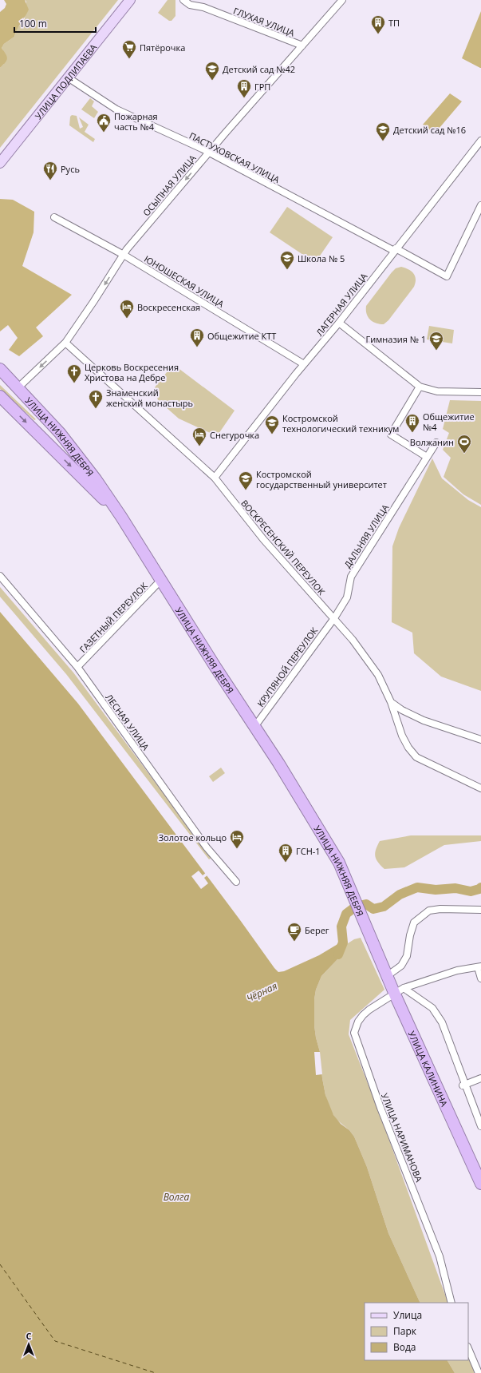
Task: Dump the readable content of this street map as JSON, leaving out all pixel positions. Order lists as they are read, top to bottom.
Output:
{
  "streets": {
    "highway": ["УЛИЦА НИЖНЯЯ ДЕБРЯ", "УЛИЦА КАЛИНИНА"],
    "main road": ["УЛИЦА ПОДЛИПАЕВА"],
    "street": [
      "ГЛУХАЯ УЛИЦА",
      "ПАСТУХОВСКАЯ УЛИЦА",
      "ОСЫПНАЯ УЛИЦА",
      "ЮНОШЕСКАЯ УЛИЦА",
      "ЛАГЕРНАЯ УЛИЦА",
      "ДАЛЬНЯЯ УЛИЦА",
      "ВОСКРЕСЕНСКИЙ ПЕРЕУЛОК",
      "ГАЗЕТНЫЙ ПЕРЕУЛОК",
      "КРУПЯНОЙ ПЕРЕУЛОК",
      "ЛЕСНАЯ УЛИЦА",
      "УЛИЦА НАРИМАНОВА"
    ]
  },
  "crossings": [
    ["ГЛУХАЯ УЛИЦА", "ОСЫПНАЯ УЛИЦА"],
    ["УЛИЦА ПОДЛИПАЕВА", "ПАСТУХОВСКАЯ УЛИЦА"],
    ["ПАСТУХОВСКАЯ УЛИЦА", "ОСЫПНАЯ УЛИЦА"],
    ["ПАСТУХОВСКАЯ УЛИЦА", "ЛАГЕРНАЯ УЛИЦА"],
    ["ОСЫПНАЯ УЛИЦА", "ЮНОШЕСКАЯ УЛИЦА"],
    ["ОСЫПНАЯ УЛИЦА", "УЛИЦА НИЖНЯЯ ДЕБРЯ"],
    ["ОСЫПНАЯ УЛИЦА", "ВОСКРЕСЕНСКИЙ ПЕРЕУЛОК"],
    ["ЮНОШЕСКАЯ УЛИЦА", "ЛАГЕРНАЯ УЛИЦА"],
    ["ЛАГЕРНАЯ УЛИЦА", "ВОСКРЕСЕНСКИЙ ПЕРЕУЛОК"],
    ["УЛИЦА НИЖНЯЯ ДЕБРЯ", "ГАЗЕТНЫЙ ПЕРЕУЛОК"],
    ["УЛИЦА НИЖНЯЯ ДЕБРЯ", "КРУПЯНОЙ ПЕРЕУЛОК"],
    ["УЛИЦА НИЖНЯЯ ДЕБРЯ", "УЛИЦА КАЛИНИНА"],
    ["ДАЛЬНЯЯ УЛИЦА", "ВОСКРЕСЕНСКИЙ ПЕРЕУЛОК"],
    ["ДАЛЬНЯЯ УЛИЦА", "КРУПЯНОЙ ПЕРЕУЛОК"],
    ["ВОСКРЕСЕНСКИЙ ПЕРЕУЛОК", "КРУПЯНОЙ ПЕРЕУЛОК"],
    ["ГАЗЕТНЫЙ ПЕРЕУЛОК", "ЛЕСНАЯ УЛИЦА"],
    ["УЛИЦА КАЛИНИНА", "УЛИЦА НАРИМАНОВА"]
  ],
  "one_way": ["ОСЫПНАЯ УЛИЦА"],
  "water": ["Чёрная", "Волга"],
  "places": {
    "building": [
      "ТП",
      "ГРП",
      "Общежитие КТТ",
      "Общежитие №4",
      "ГСН-1"
    ],
    "supermarket": ["Пятёрочка"],
    "school or university": [
      "Детский сад №42",
      "Детский сад №16",
      "Школа № 5",
      "Гимназия № 1",
      "Костромской технологический техникум",
      "Костромской государственный университет"
    ],
    "public building": ["Пожарная часть №4"],
    "restaurant": ["Русь"],
    "hotel": ["Воскресенская", "Снегурочка", "Золотое кольцо"],
    "church": ["Церковь Воскресения Христова на Дебре", "Знаменский женский монастырь"],
    "sports": ["Волжанин"],
    "cafe": ["Берег"]
  },
  "legend": ["Улица", "Парк", "Вода"],
  "scale_bar": "100 m",
  "north": "top"
}
